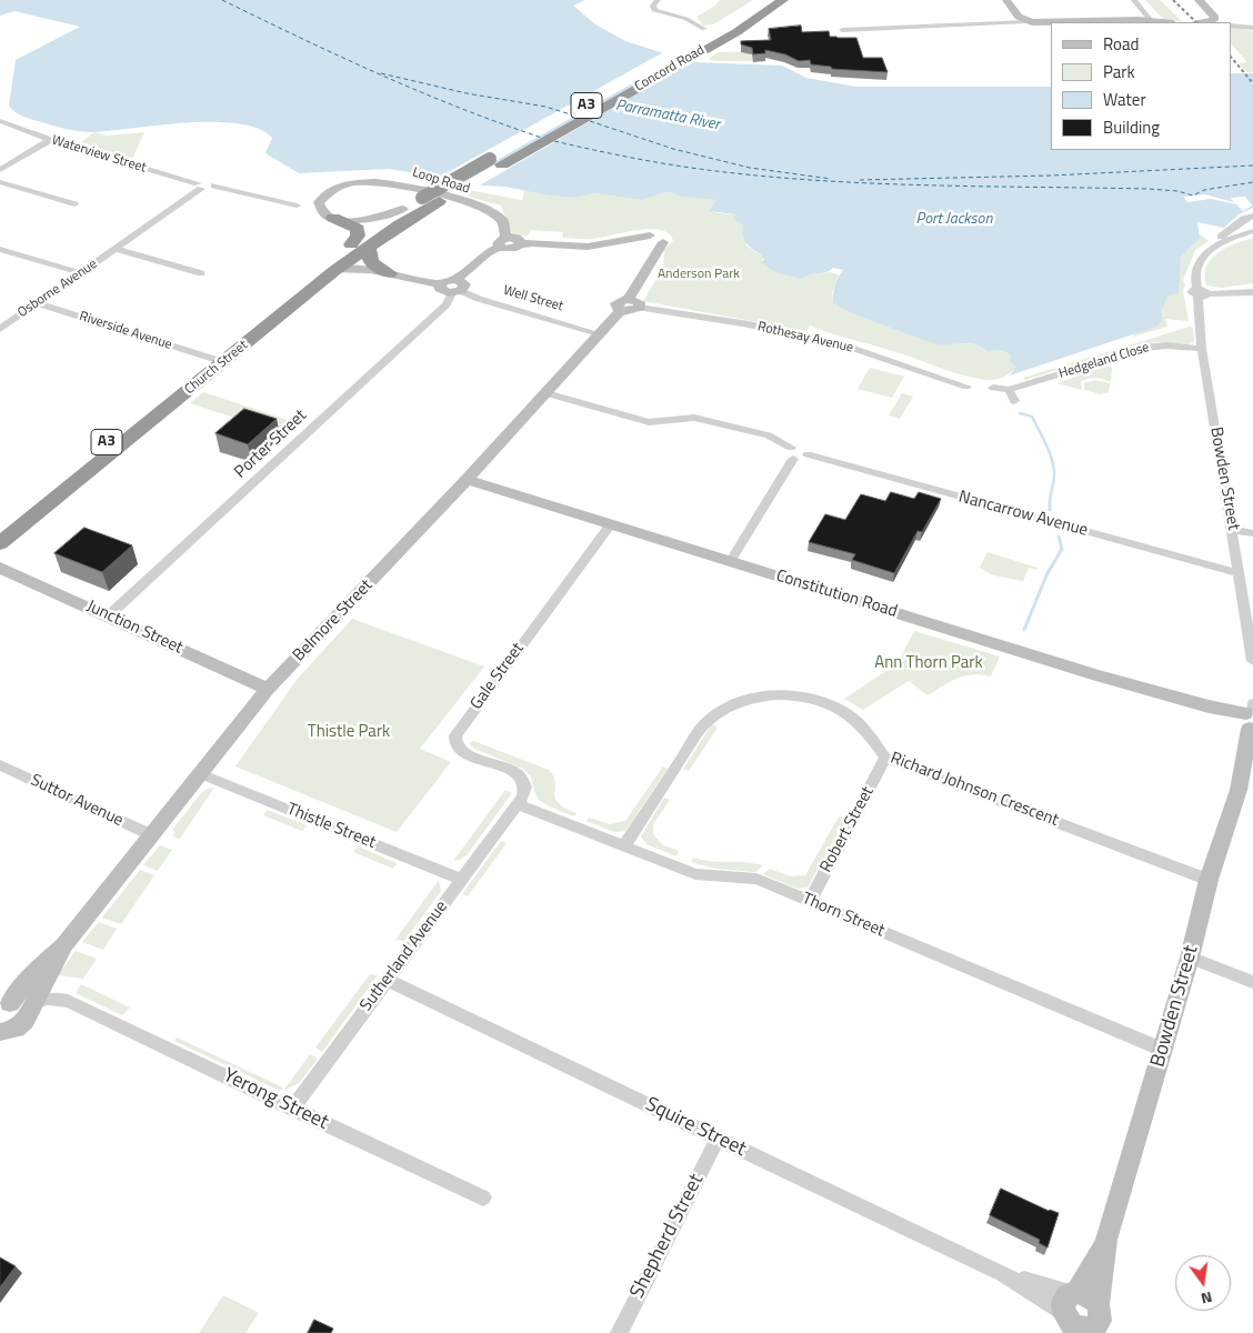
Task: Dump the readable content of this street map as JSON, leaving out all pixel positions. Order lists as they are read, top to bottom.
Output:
{
  "streets": {
    "highway": ["Concord Road", "A3", "Church Street"],
    "main road": [
      "Loop Road",
      "Porter Street",
      "Bowden Street",
      "Constitution Road",
      "Belmore Street",
      "Junction Street"
    ],
    "street": [
      "Waterview Street",
      "Osborne Avenue",
      "Well Street",
      "Riverside Avenue",
      "Rothesay Avenue",
      "Hedgeland Close",
      "Nancarrow Avenue",
      "Gale Street",
      "Richard Johnson Crescent",
      "Suttor Avenue",
      "Thistle Street",
      "Robert Street",
      "Thorn Street",
      "Sutherland Avenue",
      "Yerong Street",
      "Squire Street",
      "Shepherd Street"
    ]
  },
  "crossings": [
    ["Concord Road", "Church Street"],
    ["Waterview Street", "Osborne Avenue"],
    ["Loop Road", "Porter Street"],
    ["Osborne Avenue", "Riverside Avenue"],
    ["Well Street", "Porter Street"],
    ["Well Street", "Belmore Street"],
    ["Riverside Avenue", "Church Street"],
    ["Hedgeland Close", "Bowden Street"],
    ["Porter Street", "Junction Street"],
    ["Bowden Street", "Nancarrow Avenue"],
    ["Bowden Street", "Constitution Road"],
    ["Bowden Street", "Richard Johnson Crescent"],
    ["Bowden Street", "Thorn Street"],
    ["Bowden Street", "Squire Street"],
    ["Constitution Road", "Belmore Street"],
    ["Constitution Road", "Gale Street"],
    ["Belmore Street", "Junction Street"],
    ["Belmore Street", "Suttor Avenue"],
    ["Belmore Street", "Thistle Street"],
    ["Belmore Street", "Yerong Street"],
    ["Gale Street", "Thorn Street"],
    ["Gale Street", "Sutherland Avenue"],
    ["Richard Johnson Crescent", "Robert Street"],
    ["Richard Johnson Crescent", "Thorn Street"],
    ["Thistle Street", "Sutherland Avenue"],
    ["Robert Street", "Thorn Street"],
    ["Thorn Street", "Sutherland Avenue"],
    ["Sutherland Avenue", "Yerong Street"],
    ["Sutherland Avenue", "Squire Street"],
    ["Squire Street", "Shepherd Street"]
  ],
  "water": ["Parramatta River", "Port Jackson"],
  "parks": ["Anderson Park", "Ann Thorn Park", "Thistle Park"],
  "legend": [
    "Road",
    "Park",
    "Water",
    "Building"
  ],
  "north": "bottom"
}
